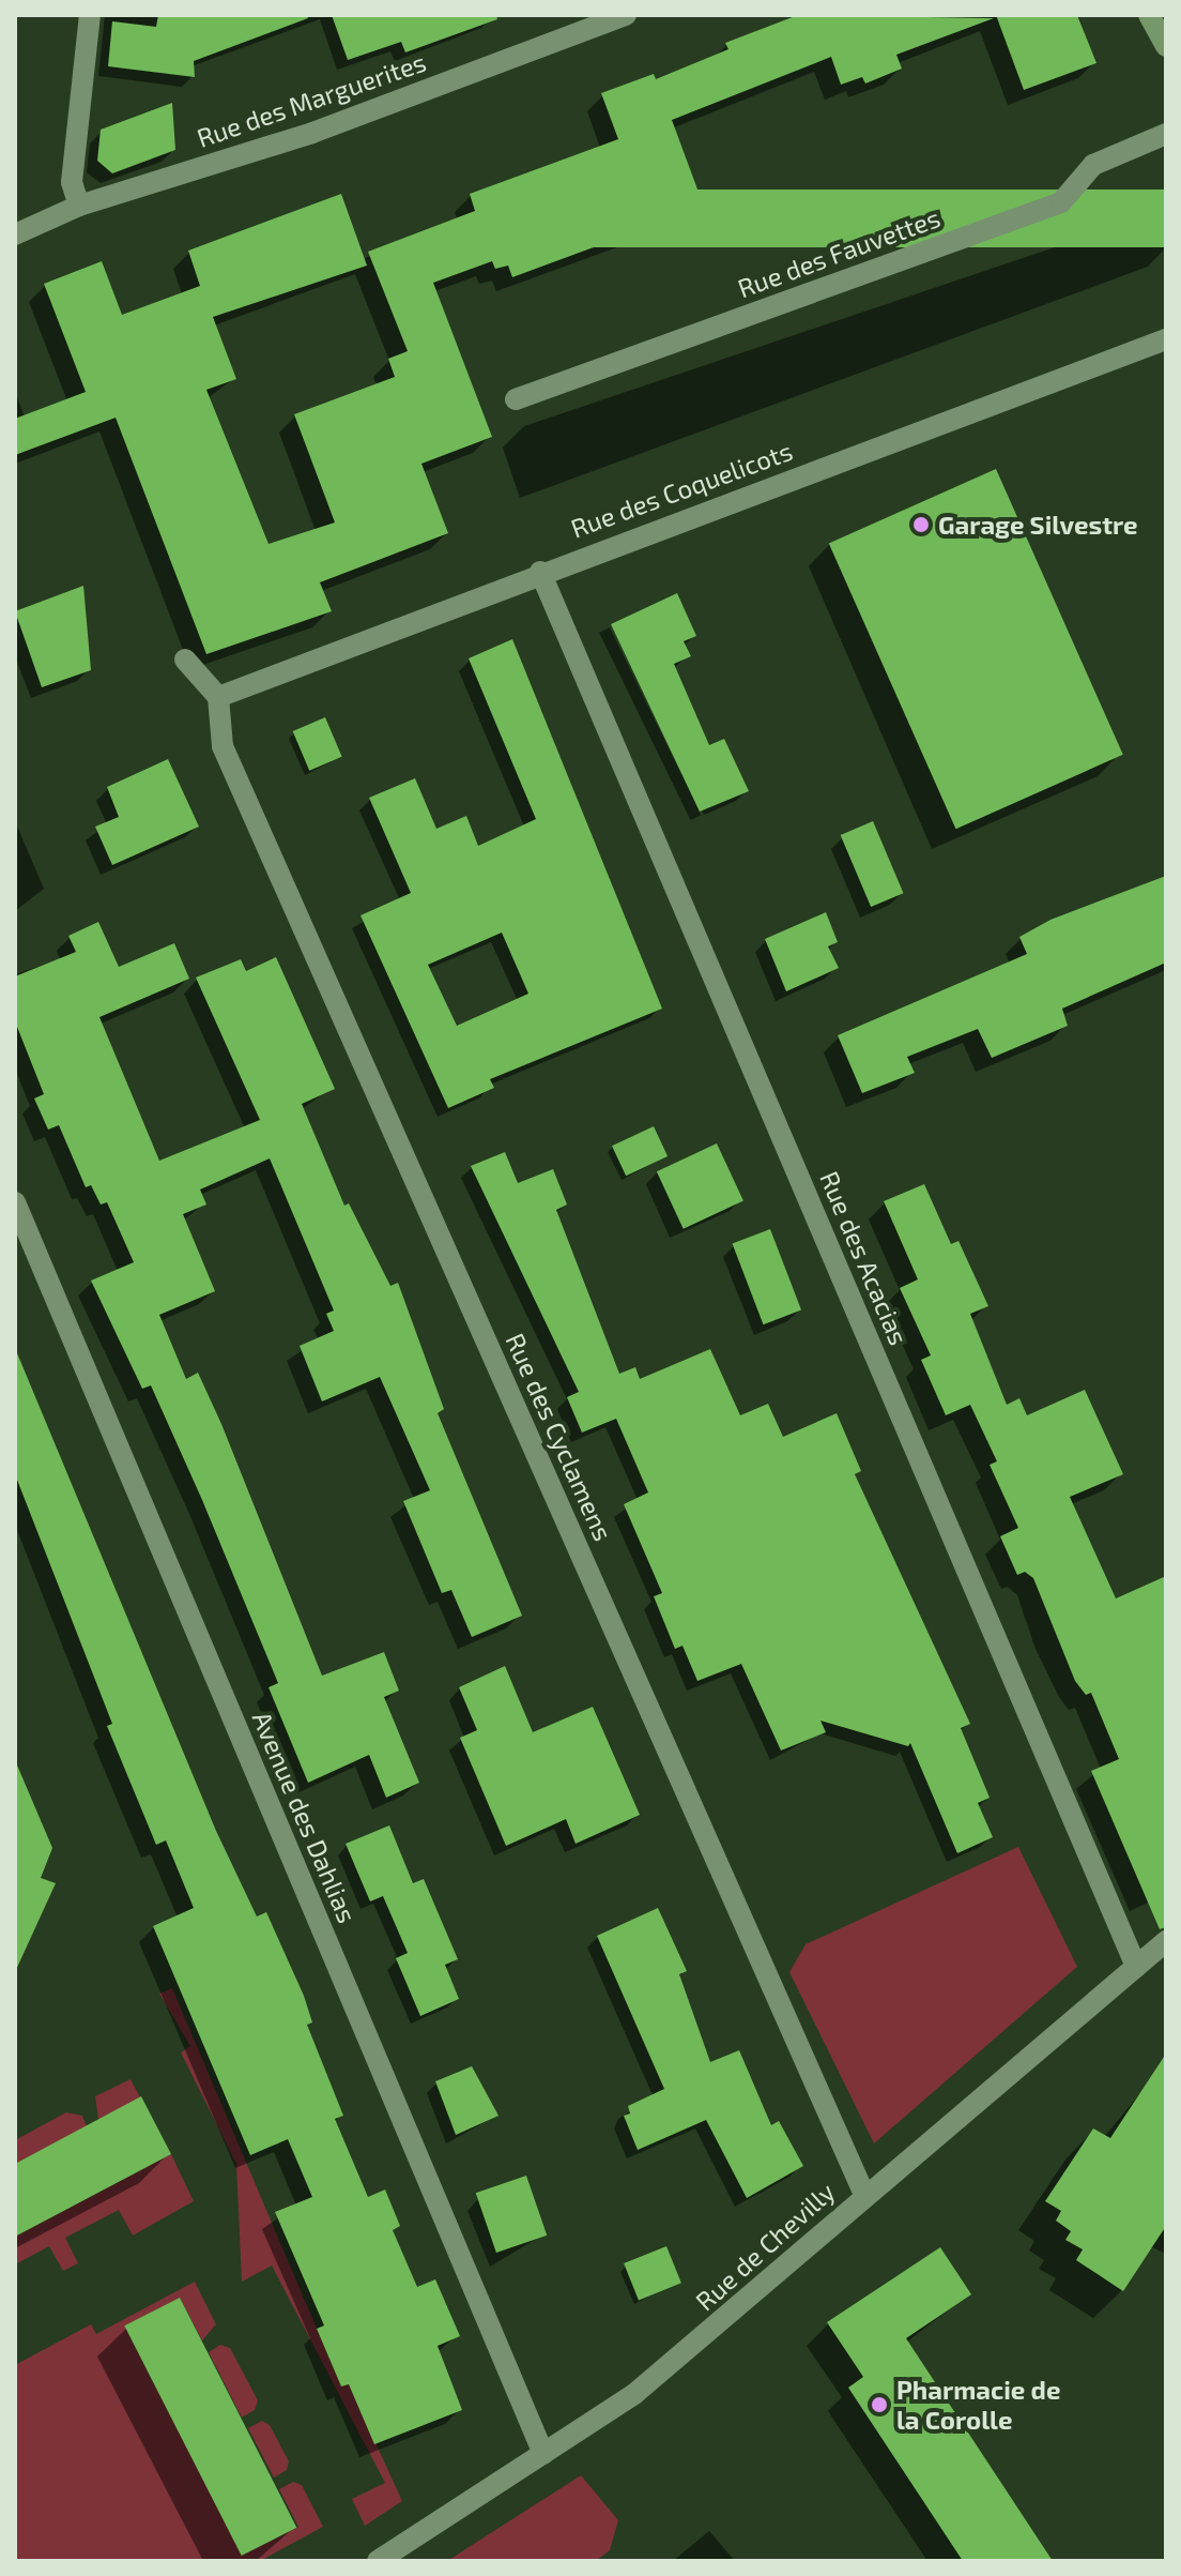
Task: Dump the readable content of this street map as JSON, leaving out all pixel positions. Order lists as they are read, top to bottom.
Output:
{
  "streets": {
    "street": [
      "Rue des Marguerites",
      "Rue des Fauvettes",
      "Rue des Coquelicots",
      "Rue des Acacias",
      "Rue des Cyclamens",
      "Avenue des Dahlias",
      "Rue de Chevilly"
    ]
  },
  "crossings": [
    ["Rue des Coquelicots", "Rue des Acacias"],
    ["Rue des Coquelicots", "Rue des Cyclamens"],
    ["Rue des Acacias", "Rue de Chevilly"],
    ["Rue des Cyclamens", "Rue de Chevilly"],
    ["Avenue des Dahlias", "Rue de Chevilly"]
  ],
  "places": ["Garage Silvestre", "Pharmacie de la Corolle"]
}
